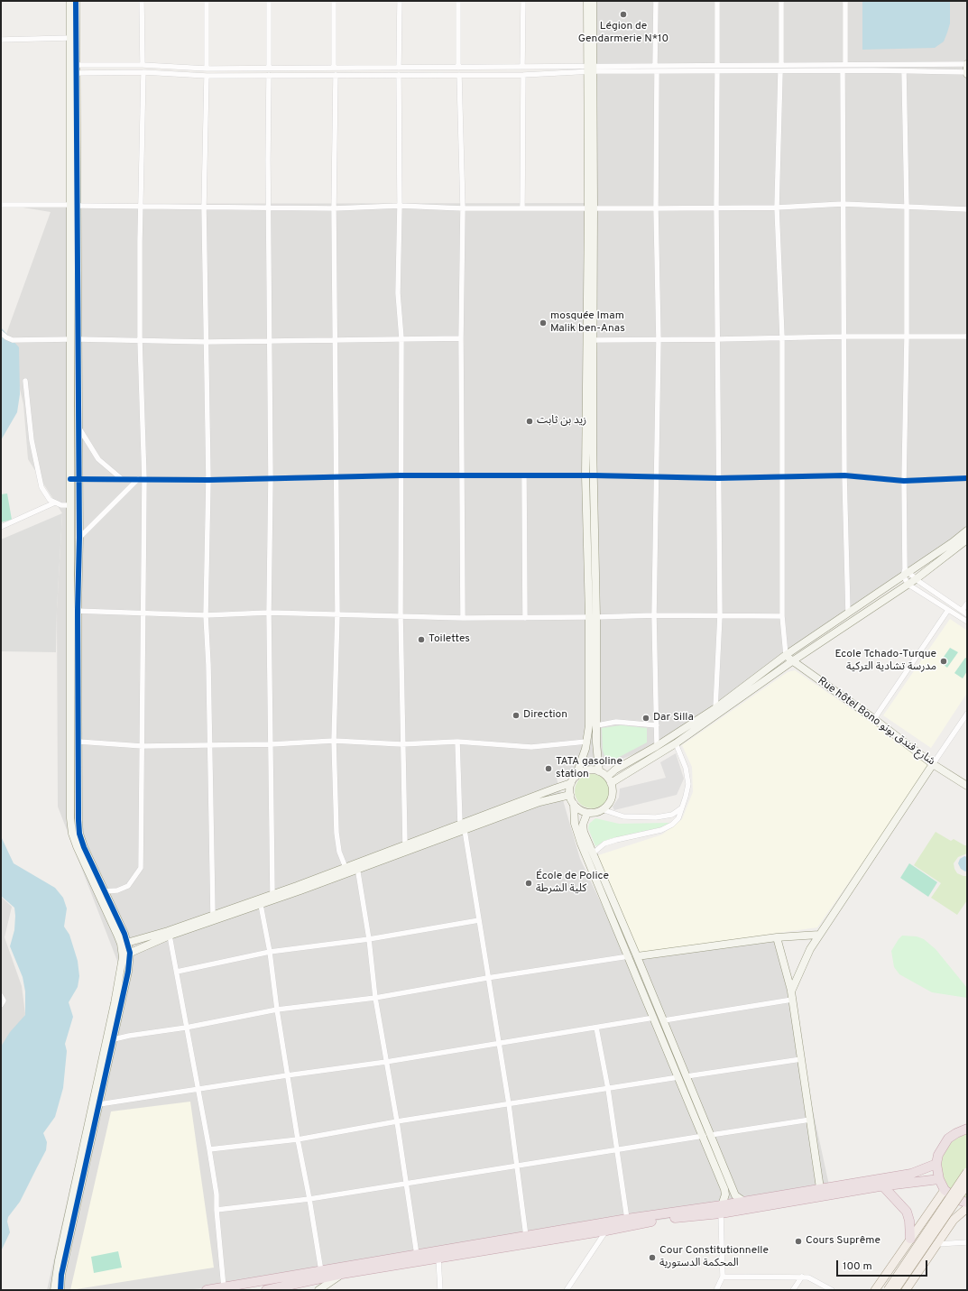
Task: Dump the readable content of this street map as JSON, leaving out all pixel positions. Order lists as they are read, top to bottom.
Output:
{
  "streets": {
    "street": ["Rue hôtel Bono شارع فندق بونو"]
  },
  "places": [
    "Légion de Gendarmerie N*10",
    "mosquée Imam Malik ben-Anas",
    "زيد بن ثابت",
    "Toilettes",
    "Ecole Tchado-Turque مدرسة تشادية التركية",
    "Direction",
    "Dar Silla",
    "TATA gasoline station",
    "École de Police كلية الشرطة",
    "Cours Suprême",
    "Cour Constitutionnelle المحكمة الدستورية"
  ],
  "scale_bar": "100 m"
}
